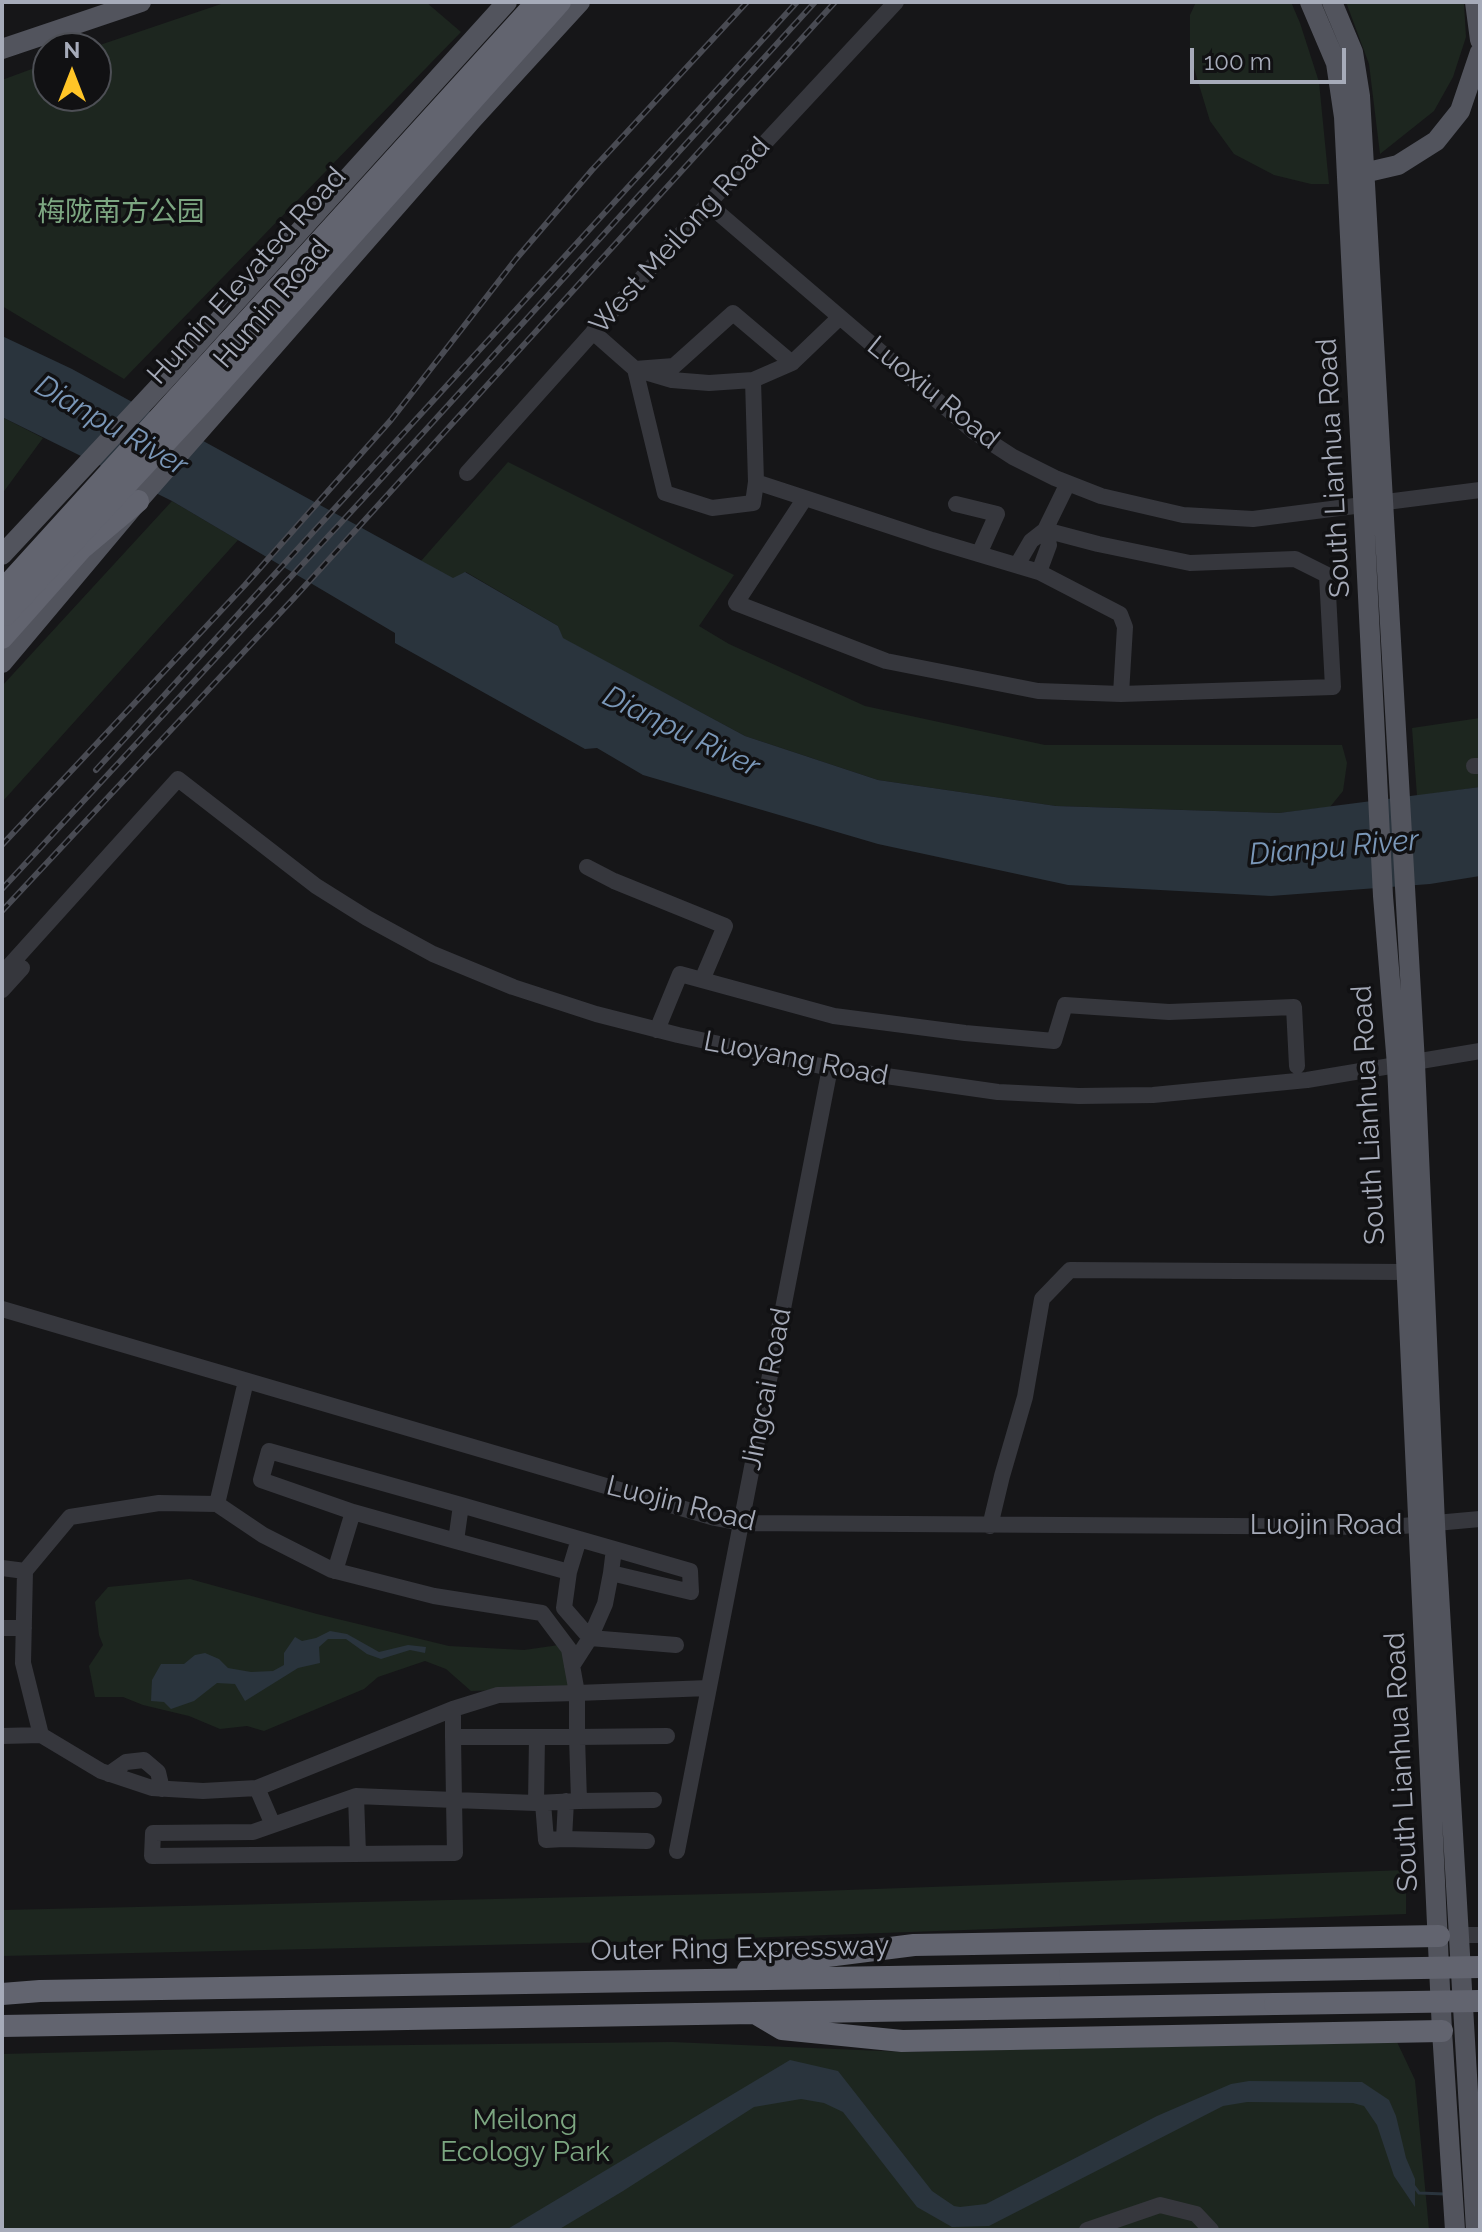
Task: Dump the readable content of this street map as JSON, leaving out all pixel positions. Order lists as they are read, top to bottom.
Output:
{
  "streets": {
    "highway": ["Humin Elevated Road", "Humin Road", "Outer Ring Expressway"],
    "main road": ["South Lianhua Road"],
    "street": [
      "West Meilong Road",
      "Luoxiu Road",
      "Luoyang Road",
      "Jingcai Road",
      "Luojin Road"
    ]
  },
  "crossings": [
    ["West Meilong Road", "Luoxiu Road"],
    ["Luoxiu Road", "South Lianhua Road"],
    ["South Lianhua Road", "Luoyang Road"],
    ["South Lianhua Road", "Luojin Road"],
    ["Luoyang Road", "Jingcai Road"],
    ["Jingcai Road", "Luojin Road"]
  ],
  "water": ["Dianpu River"],
  "parks": ["梅陇南方公园", "Meilong Ecology Park"],
  "scale_bar": "100 m",
  "north": "top"
}
